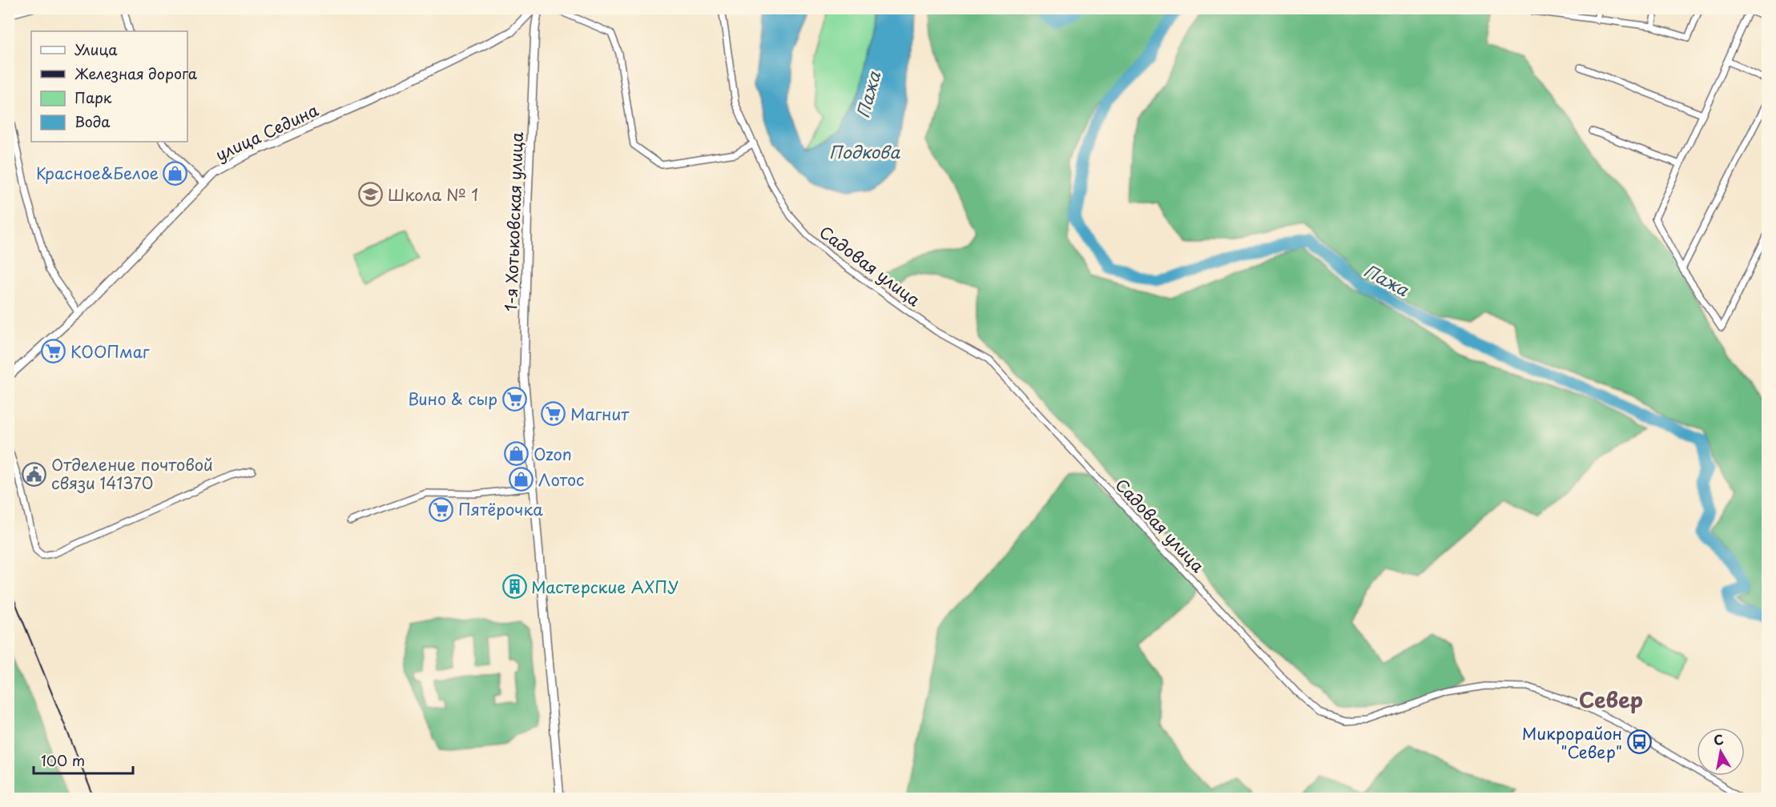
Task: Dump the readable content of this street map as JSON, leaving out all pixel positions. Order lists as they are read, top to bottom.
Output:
{
  "streets": {
    "main road": ["улица Седина", "1-я Хотьковская улица"],
    "street": ["Садовая улица"]
  },
  "districts": ["Север"],
  "water": ["Пажа", "Подкова"],
  "places": {
    "shop": ["Красное&Белое", "Ozon", "Лотос"],
    "school or university": ["Школа № 1"],
    "supermarket": [
      "КООПмаг",
      "Вино & сыр",
      "Магнит",
      "Пятёрочка"
    ],
    "public building": ["Отделение почтовой связи 141370"],
    "building": ["Мастерские АХПУ"],
    "bus stop": ["Микрорайон \"Север\""]
  },
  "legend": [
    "Улица",
    "Железная дорога",
    "Парк",
    "Вода"
  ],
  "scale_bar": "100 m",
  "north": "top"
}
